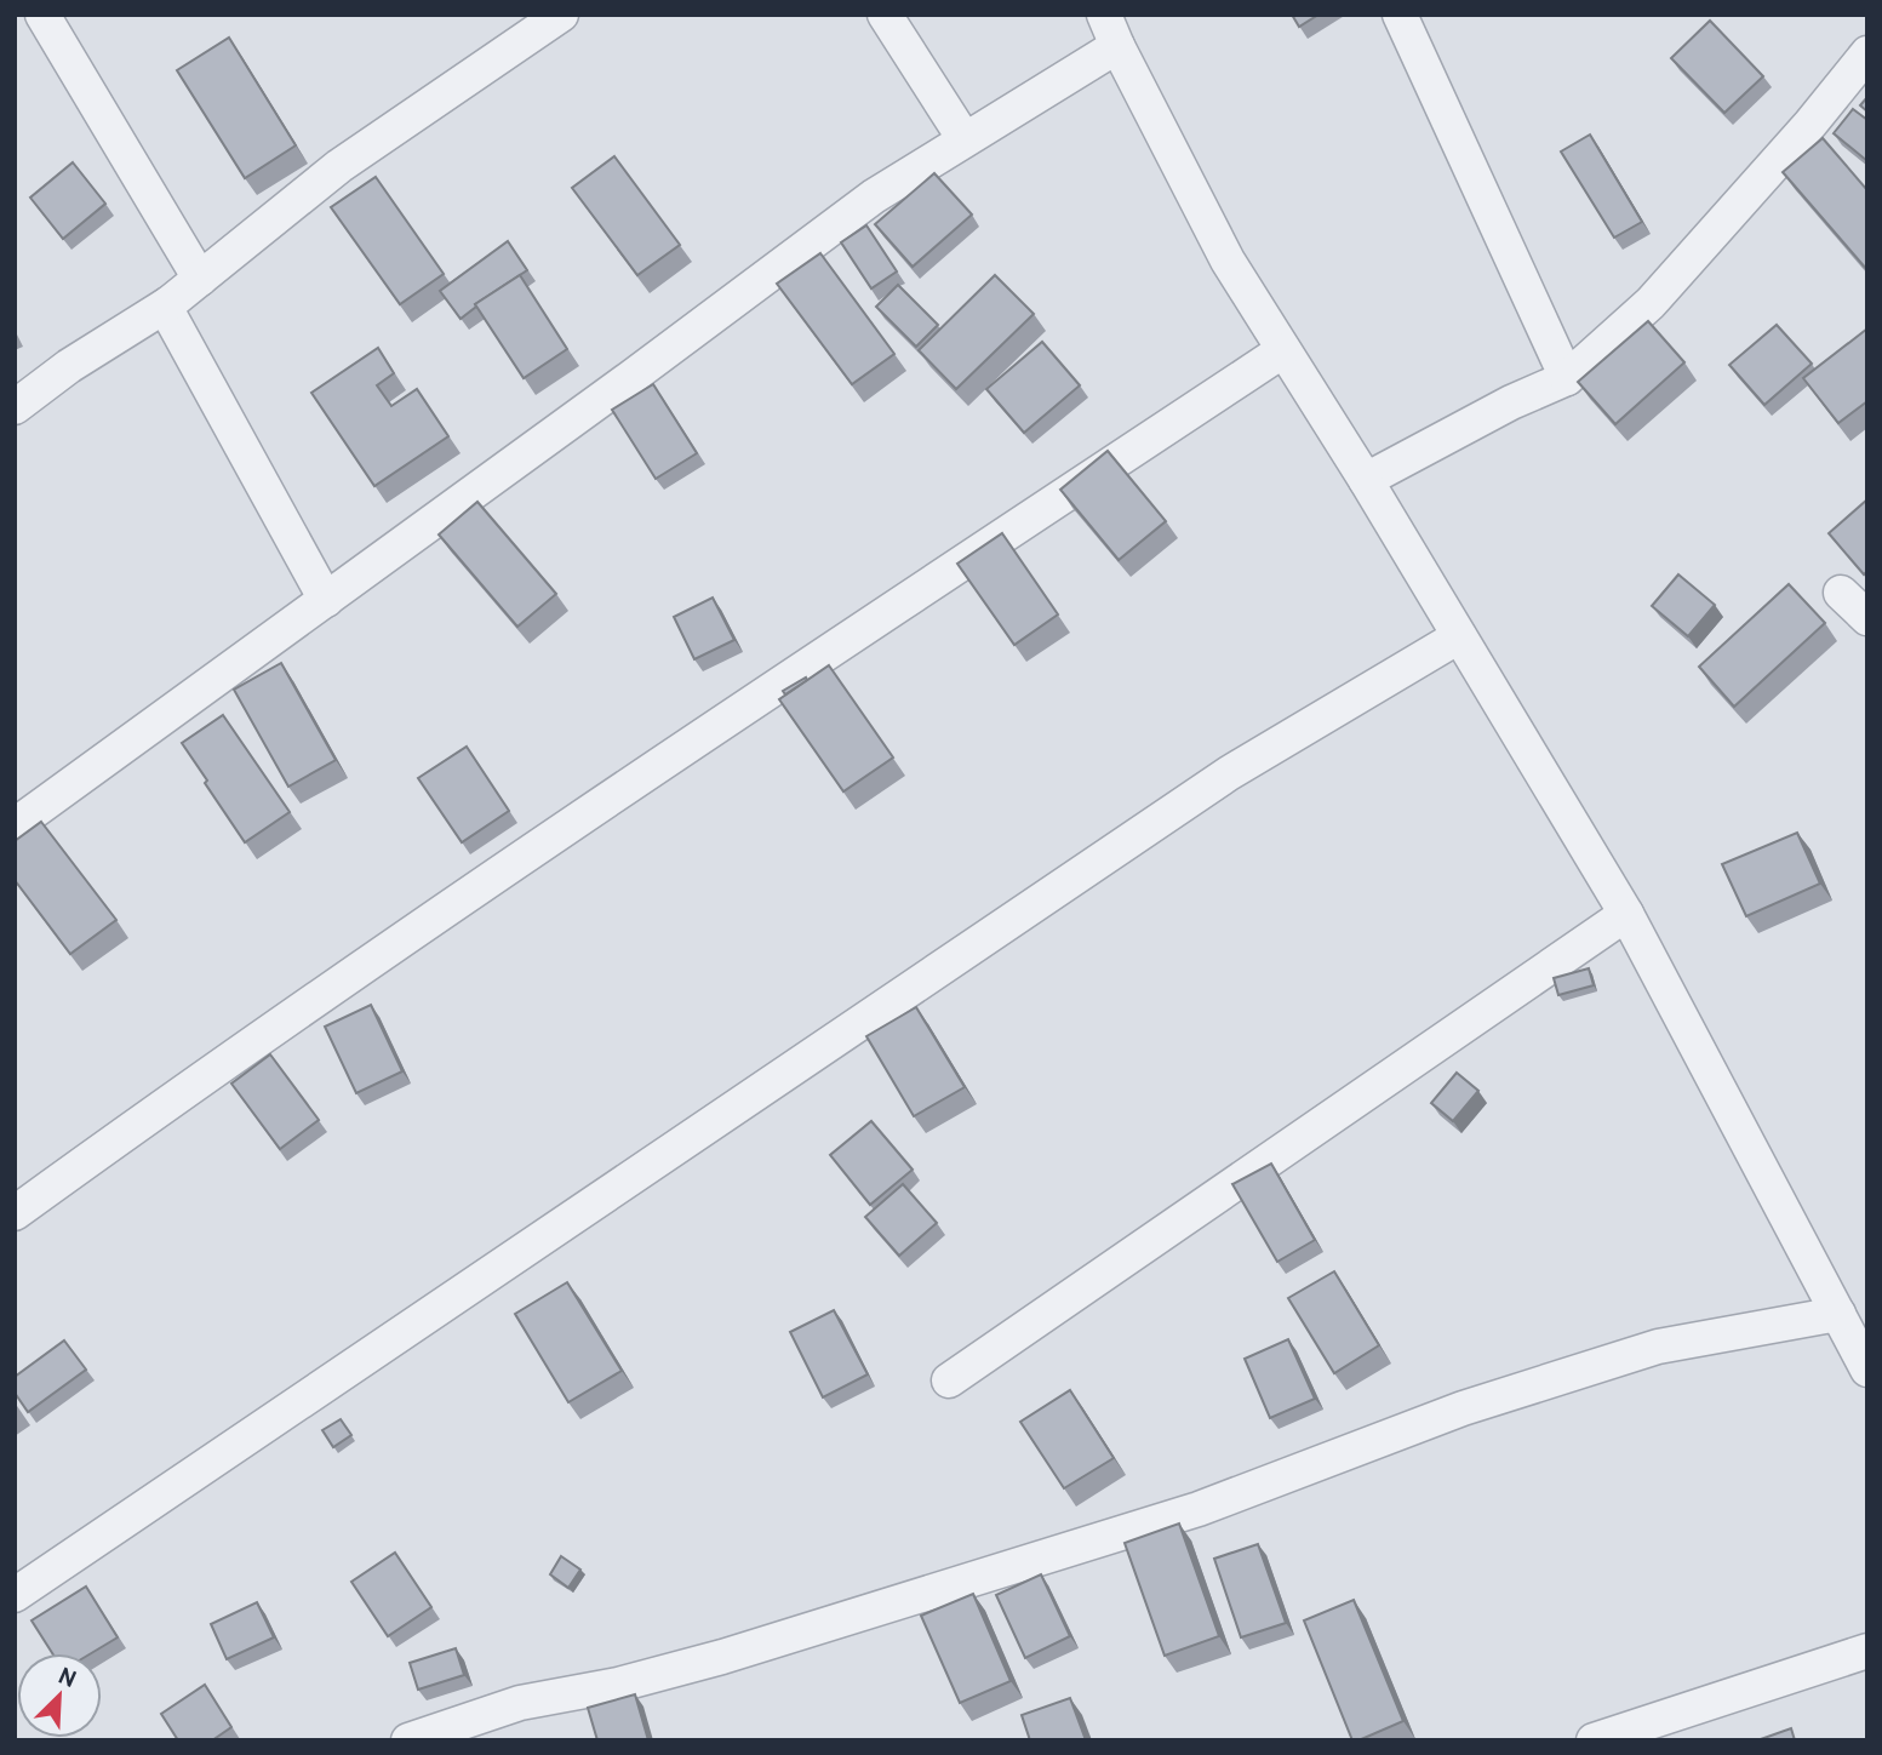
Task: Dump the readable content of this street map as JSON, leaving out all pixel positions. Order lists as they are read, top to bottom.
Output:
{
  "north": "top right"
}
